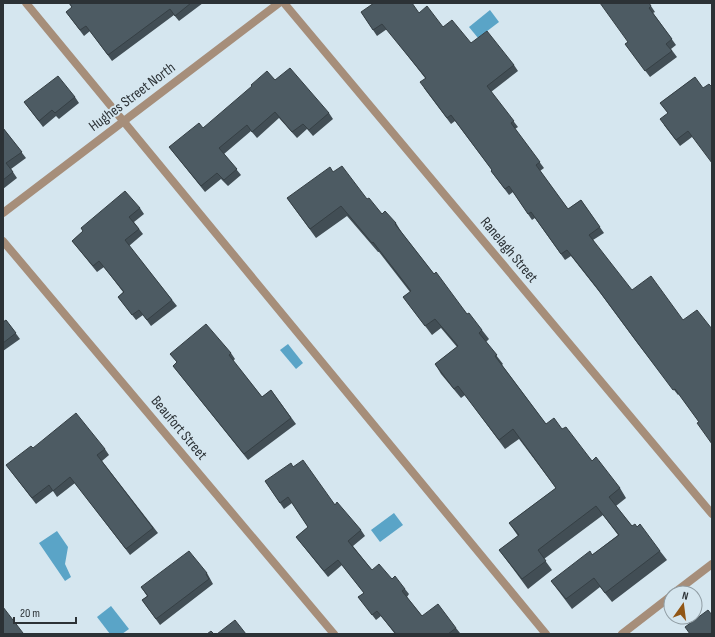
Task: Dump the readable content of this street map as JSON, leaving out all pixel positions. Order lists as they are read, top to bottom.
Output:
{
  "streets": {
    "street": ["Hughes Street North", "Ranelagh Street", "Beaufort Street"]
  },
  "scale_bar": "20 m",
  "north": "top"
}
